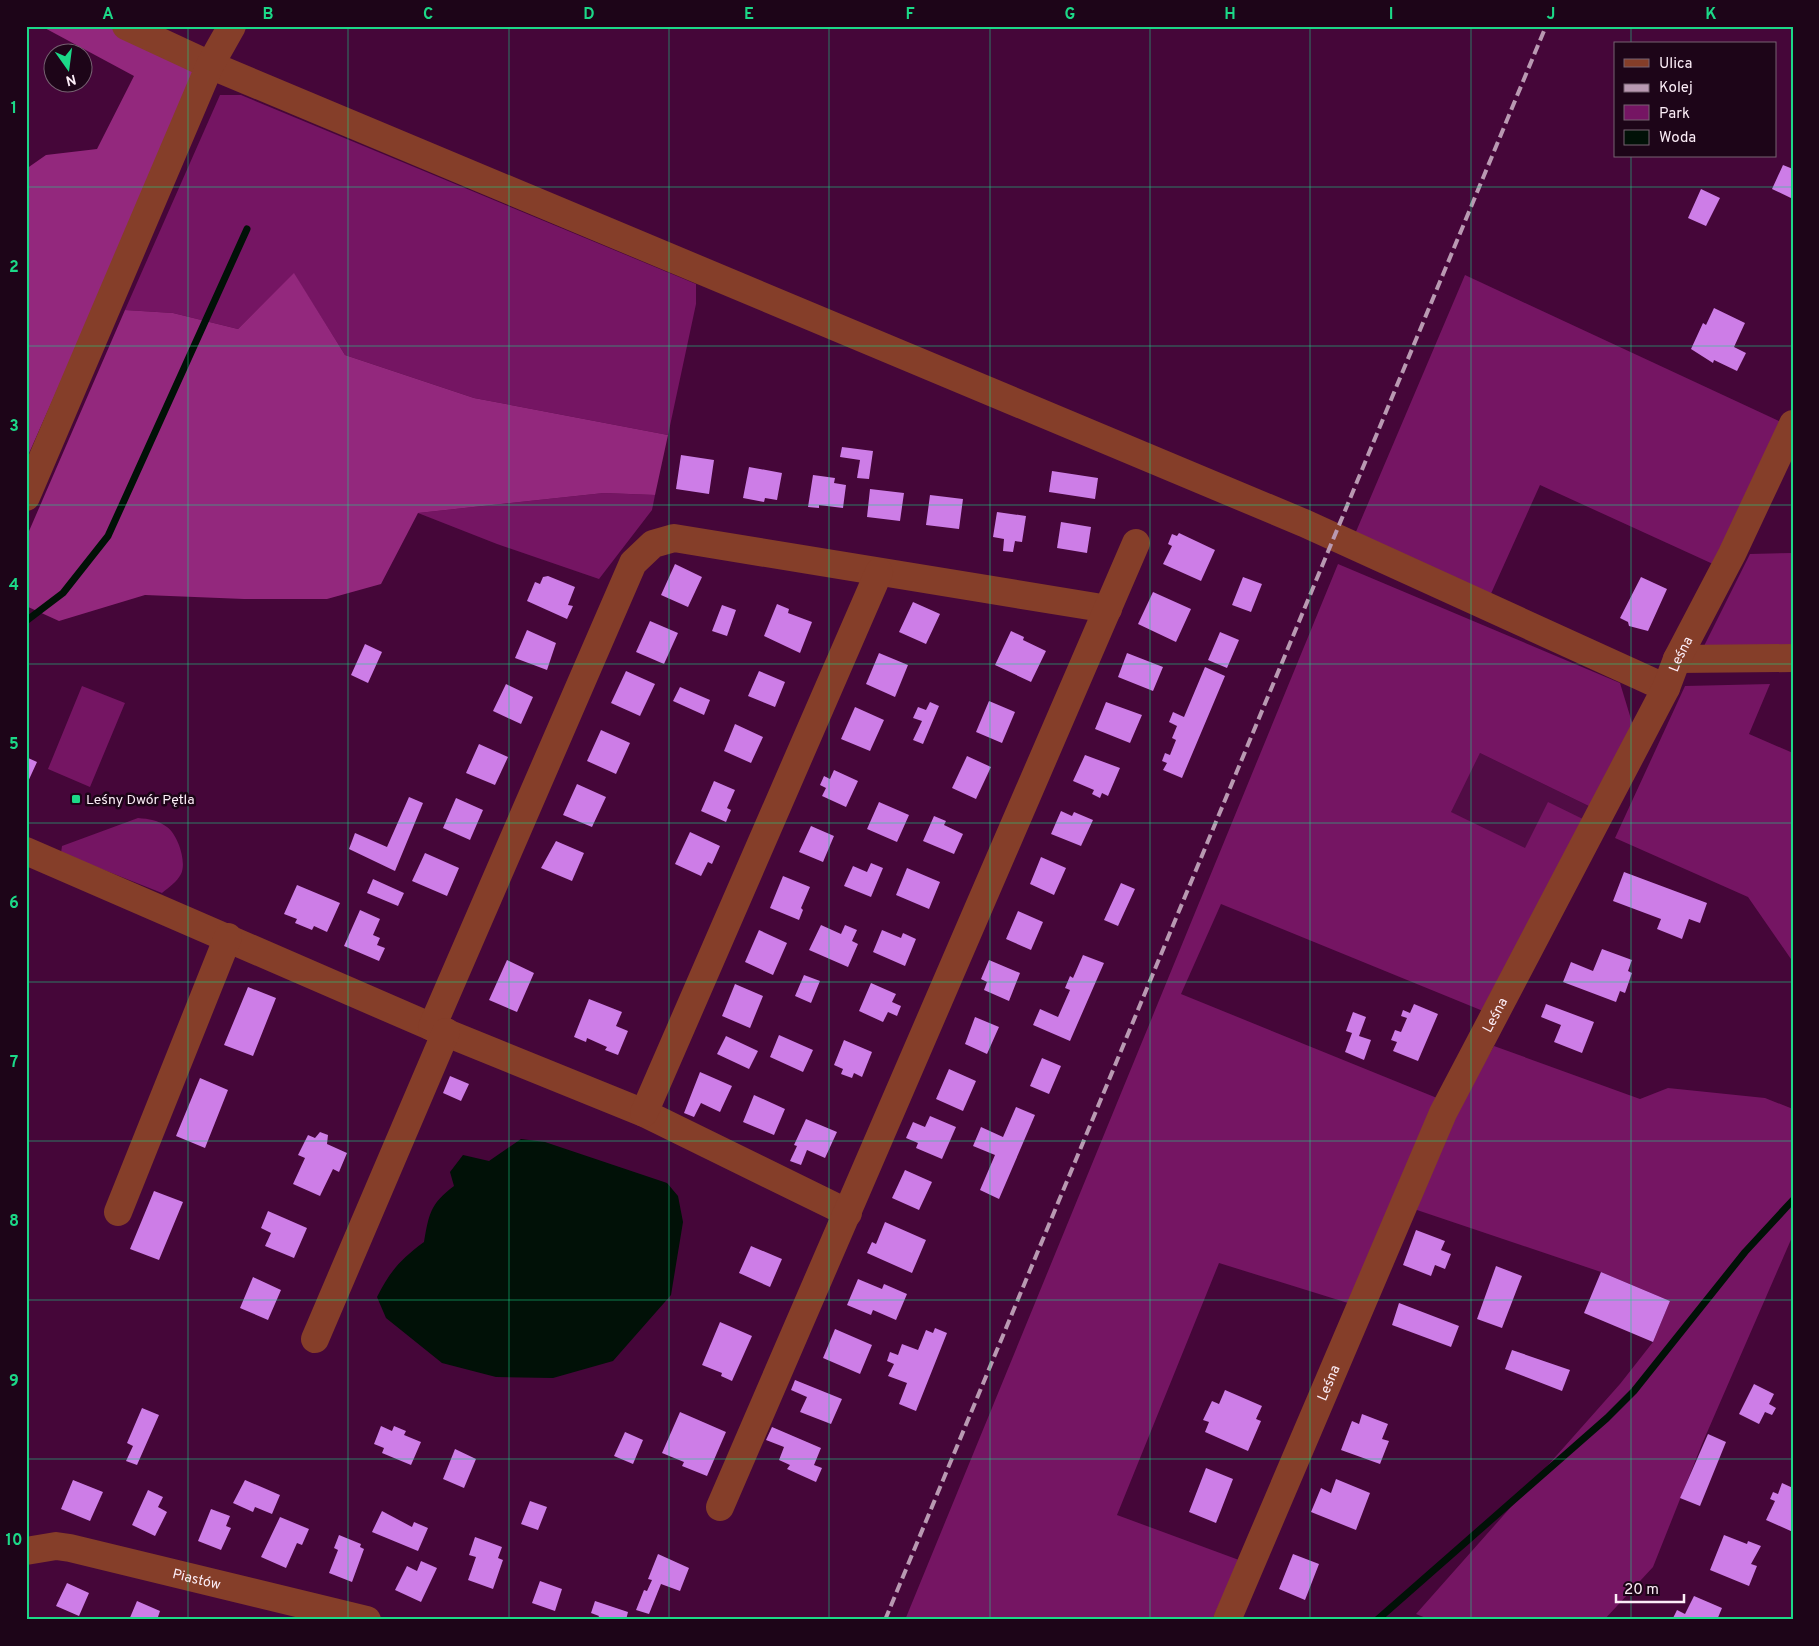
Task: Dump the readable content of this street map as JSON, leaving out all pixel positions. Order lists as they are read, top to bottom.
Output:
{
  "streets": {
    "street": ["Leśna", "Piastów"]
  },
  "places": {
    "transit": ["Leśny Dwór Pętla"]
  },
  "legend": [
    "Ulica",
    "Kolej",
    "Park",
    "Woda"
  ],
  "scale_bar": "20 m",
  "north": "bottom",
  "grid": {
    "columns": [
      "A",
      "B",
      "C",
      "D",
      "E",
      "F",
      "G",
      "H",
      "I",
      "J",
      "K"
    ],
    "rows": [
      "1",
      "2",
      "3",
      "4",
      "5",
      "6",
      "7",
      "8",
      "9",
      "10"
    ]
  }
}
